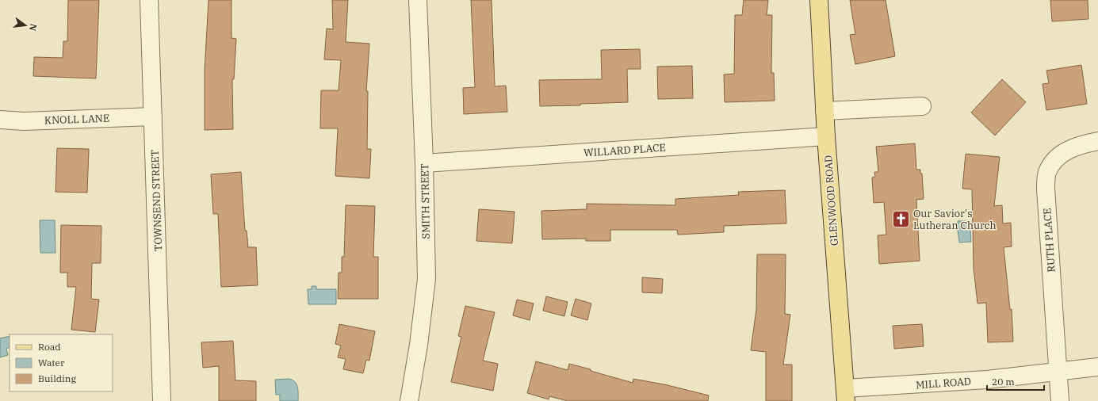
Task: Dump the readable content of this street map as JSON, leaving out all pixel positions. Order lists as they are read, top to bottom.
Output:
{
  "streets": {
    "main road": ["GLENWOOD ROAD"],
    "street": [
      "KNOLL LANE",
      "WILLARD PLACE",
      "TOWNSEND STREET",
      "SMITH STREET",
      "RUTH PLACE",
      "MILL ROAD"
    ]
  },
  "crossings": [
    ["KNOLL LANE", "TOWNSEND STREET"],
    ["WILLARD PLACE", "GLENWOOD ROAD"],
    ["WILLARD PLACE", "SMITH STREET"],
    ["GLENWOOD ROAD", "MILL ROAD"],
    ["RUTH PLACE", "MILL ROAD"]
  ],
  "places": {
    "church": ["Our Savior's Lutheran Church"]
  },
  "legend": ["Road", "Water", "Building"],
  "scale_bar": "20 m",
  "north": "right"
}
